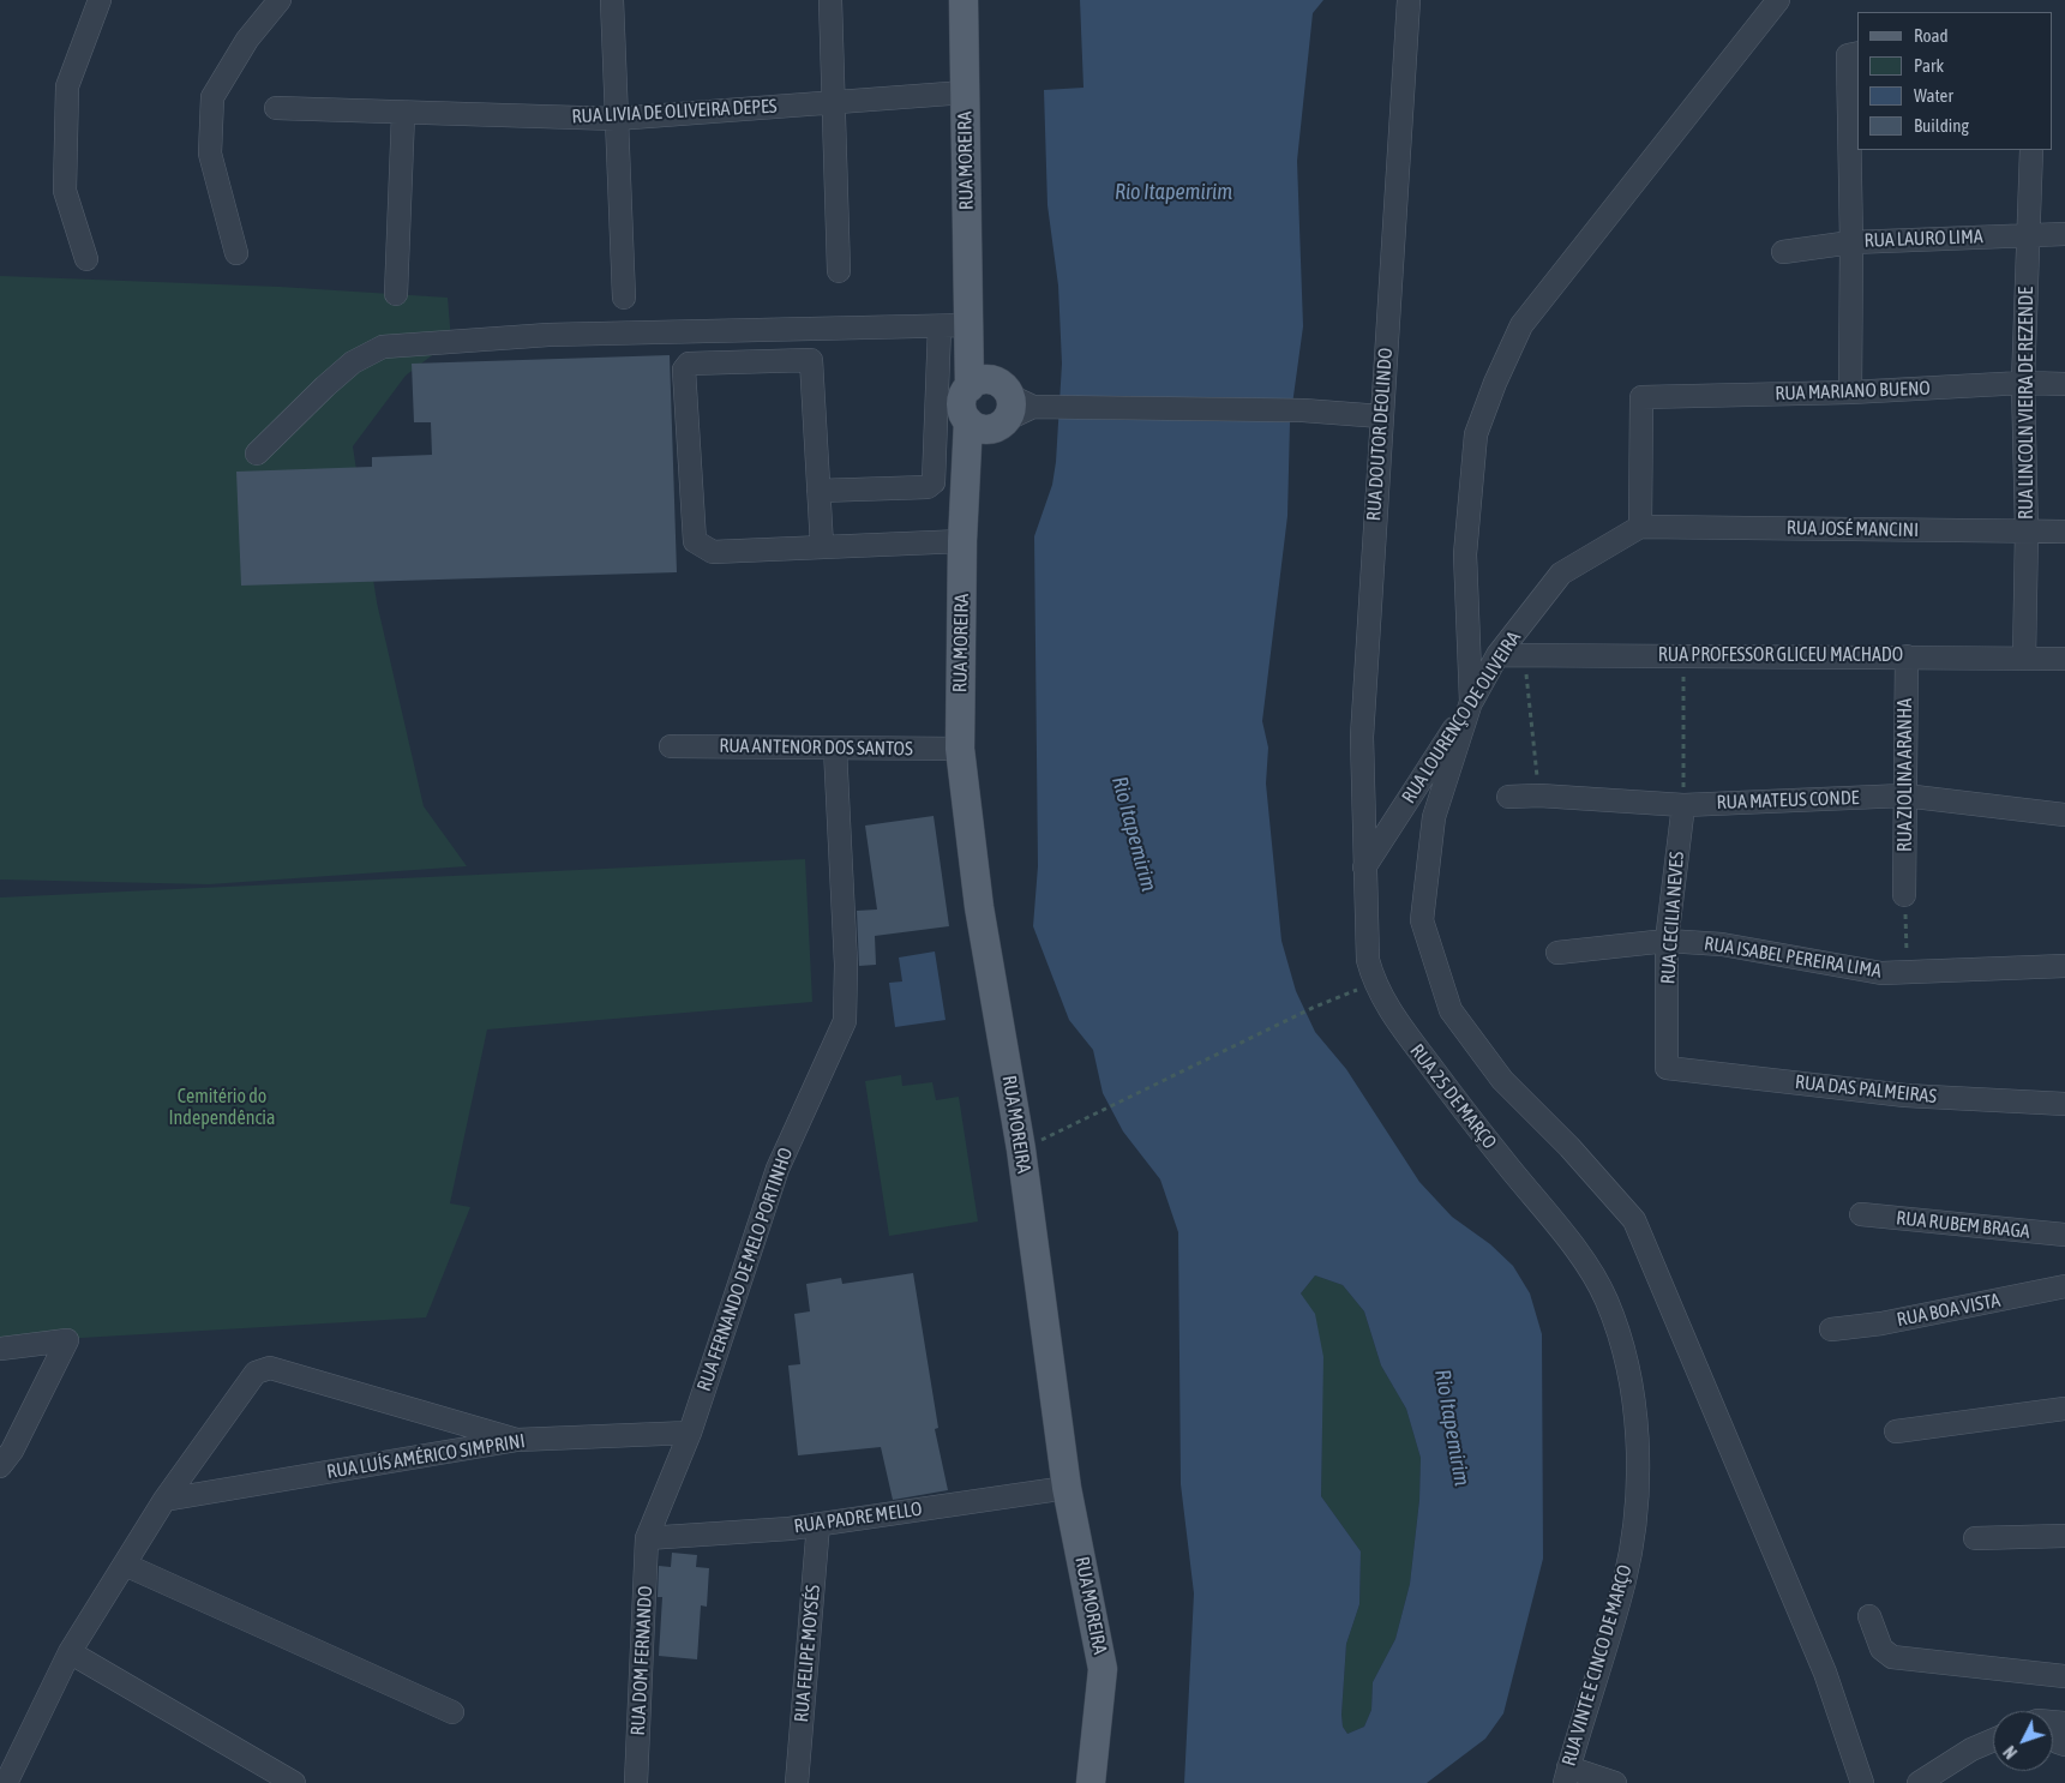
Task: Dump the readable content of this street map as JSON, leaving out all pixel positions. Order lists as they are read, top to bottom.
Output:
{
  "streets": {
    "main road": ["RUA MOREIRA"],
    "street": [
      "RUA LIVIA DE OLIVEIRA DEPES",
      "RUA LAURO LIMA",
      "RUA MARIANO BUENO",
      "RUA LINCOLN VIEIRA DE REZENDE",
      "RUA DOUTOR DEOLINDO",
      "RUA JOSÉ MANCINI",
      "RUA PROFESSOR GLICEU MACHADO",
      "RUA LOURENÇO DE OLIVEIRA",
      "RUA ANTENOR DOS SANTOS",
      "RUA ZIOLINA ARANHA",
      "RUA MATEUS CONDE",
      "RUA CECILIA NEVES",
      "RUA ISABEL PEREIRA LIMA",
      "RUA DAS PALMEIRAS",
      "RUA 25 DE MARÇO",
      "RUA RUBEM BRAGA",
      "RUA FERNANDO DE MELO PORTINHO",
      "RUA BOA VISTA",
      "RUA LUÍS AMÉRICO SIMPRINI",
      "RUA PADRE MELLO",
      "RUA FELIPE MOYSÉS",
      "RUA DOM FERNANDO",
      "RUA VINTE E CINCO DE MARÇO"
    ]
  },
  "crossings": [
    ["RUA LIVIA DE OLIVEIRA DEPES", "RUA MOREIRA"],
    ["RUA MOREIRA", "RUA ANTENOR DOS SANTOS"],
    ["RUA MOREIRA", "RUA PADRE MELLO"],
    ["RUA LAURO LIMA", "RUA LINCOLN VIEIRA DE REZENDE"],
    ["RUA MARIANO BUENO", "RUA LINCOLN VIEIRA DE REZENDE"],
    ["RUA MARIANO BUENO", "RUA JOSÉ MANCINI"],
    ["RUA MARIANO BUENO", "RUA LOURENÇO DE OLIVEIRA"],
    ["RUA LINCOLN VIEIRA DE REZENDE", "RUA JOSÉ MANCINI"],
    ["RUA LINCOLN VIEIRA DE REZENDE", "RUA PROFESSOR GLICEU MACHADO"],
    ["RUA DOUTOR DEOLINDO", "RUA LOURENÇO DE OLIVEIRA"],
    ["RUA DOUTOR DEOLINDO", "RUA 25 DE MARÇO"],
    ["RUA JOSÉ MANCINI", "RUA LOURENÇO DE OLIVEIRA"],
    ["RUA PROFESSOR GLICEU MACHADO", "RUA LOURENÇO DE OLIVEIRA"],
    ["RUA PROFESSOR GLICEU MACHADO", "RUA ZIOLINA ARANHA"],
    ["RUA LOURENÇO DE OLIVEIRA", "RUA 25 DE MARÇO"],
    ["RUA ANTENOR DOS SANTOS", "RUA FERNANDO DE MELO PORTINHO"],
    ["RUA ZIOLINA ARANHA", "RUA MATEUS CONDE"],
    ["RUA MATEUS CONDE", "RUA CECILIA NEVES"],
    ["RUA CECILIA NEVES", "RUA ISABEL PEREIRA LIMA"],
    ["RUA CECILIA NEVES", "RUA DAS PALMEIRAS"],
    ["RUA 25 DE MARÇO", "RUA VINTE E CINCO DE MARÇO"],
    ["RUA FERNANDO DE MELO PORTINHO", "RUA LUÍS AMÉRICO SIMPRINI"],
    ["RUA FERNANDO DE MELO PORTINHO", "RUA PADRE MELLO"],
    ["RUA FERNANDO DE MELO PORTINHO", "RUA DOM FERNANDO"],
    ["RUA PADRE MELLO", "RUA FELIPE MOYSÉS"],
    ["RUA PADRE MELLO", "RUA DOM FERNANDO"]
  ],
  "water": ["Rio Itapemirim"],
  "parks": ["Cemitério do Independência"],
  "legend": [
    "Road",
    "Park",
    "Water",
    "Building"
  ],
  "north": "bottom left"
}
